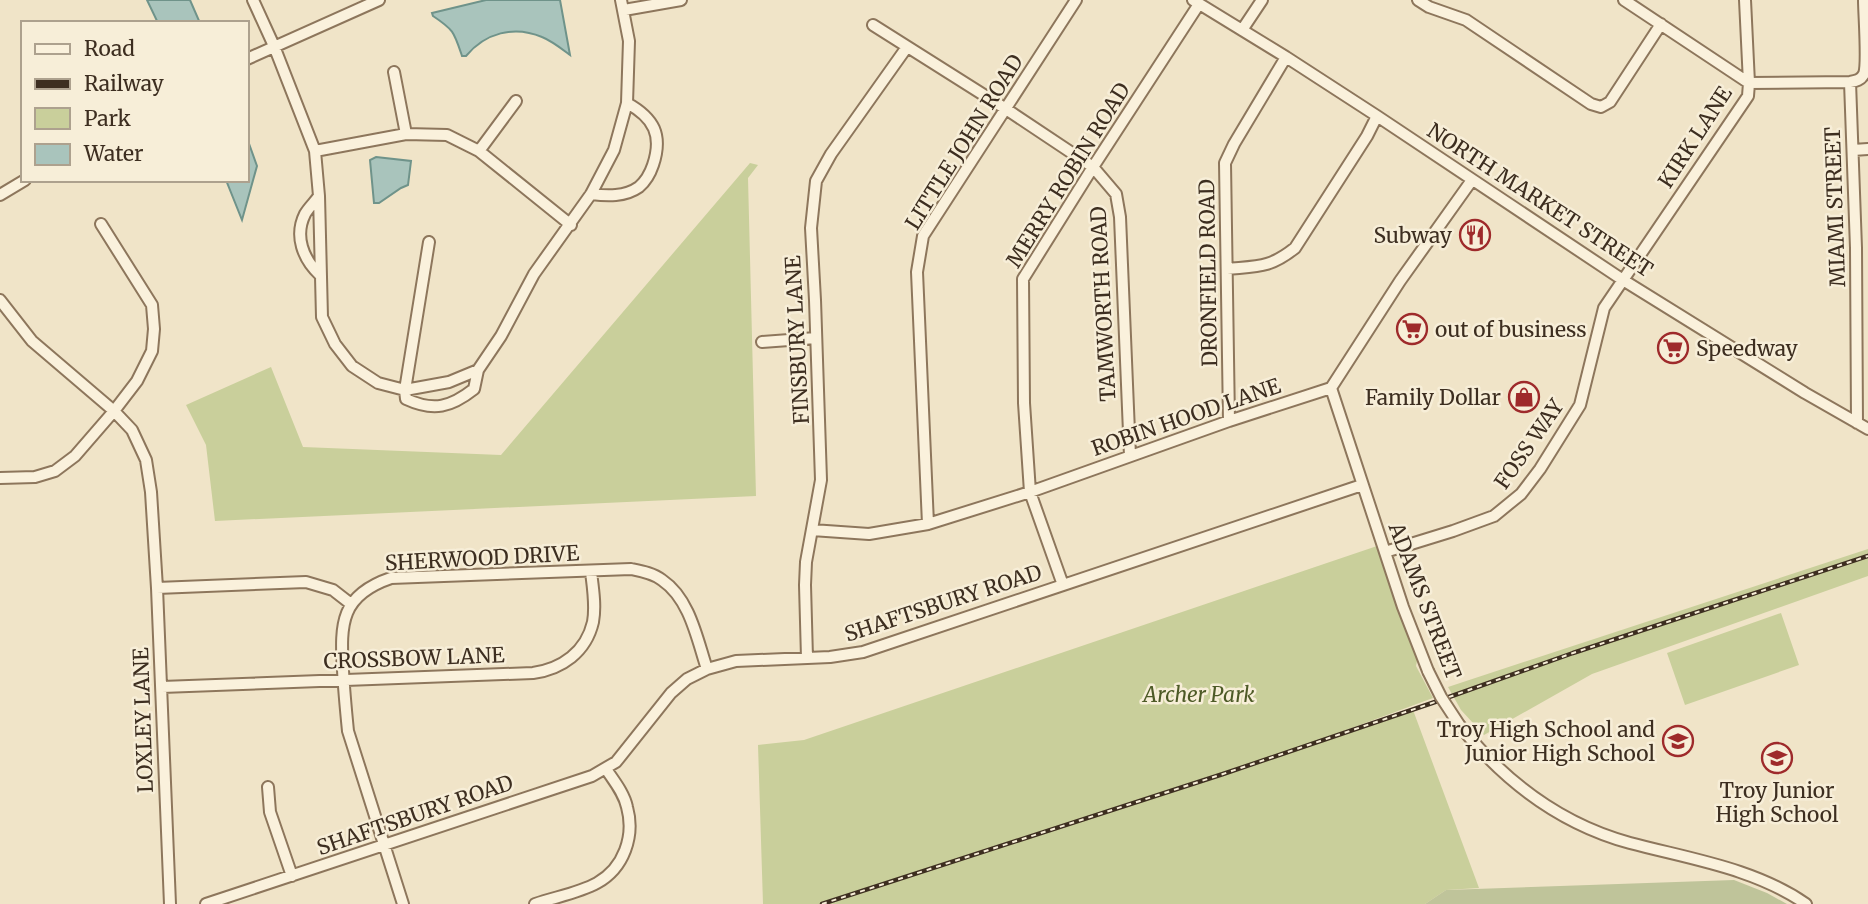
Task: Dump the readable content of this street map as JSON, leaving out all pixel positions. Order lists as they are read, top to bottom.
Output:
{
  "streets": {
    "street": [
      "KIRK LANE",
      "LITTLE JOHN ROAD",
      "MERRY ROBIN ROAD",
      "NORTH MARKET STREET",
      "MIAMI STREET",
      "DRONFIELD ROAD",
      "TAMWORTH ROAD",
      "FINSBURY LANE",
      "ROBIN HOOD LANE",
      "FOSS WAY",
      "SHERWOOD DRIVE",
      "ADAMS STREET",
      "SHAFTSBURY ROAD",
      "CROSSBOW LANE",
      "LOXLEY LANE"
    ]
  },
  "crossings": [
    ["KIRK LANE", "NORTH MARKET STREET"],
    ["KIRK LANE", "FOSS WAY"],
    ["LITTLE JOHN ROAD", "TAMWORTH ROAD"],
    ["LITTLE JOHN ROAD", "ROBIN HOOD LANE"],
    ["MERRY ROBIN ROAD", "NORTH MARKET STREET"],
    ["MERRY ROBIN ROAD", "TAMWORTH ROAD"],
    ["MERRY ROBIN ROAD", "ROBIN HOOD LANE"],
    ["MERRY ROBIN ROAD", "SHAFTSBURY ROAD"],
    ["NORTH MARKET STREET", "MIAMI STREET"],
    ["NORTH MARKET STREET", "DRONFIELD ROAD"],
    ["NORTH MARKET STREET", "FOSS WAY"],
    ["DRONFIELD ROAD", "ROBIN HOOD LANE"],
    ["TAMWORTH ROAD", "FINSBURY LANE"],
    ["TAMWORTH ROAD", "ROBIN HOOD LANE"],
    ["FINSBURY LANE", "ROBIN HOOD LANE"],
    ["FINSBURY LANE", "SHAFTSBURY ROAD"],
    ["ROBIN HOOD LANE", "ADAMS STREET"],
    ["FOSS WAY", "ADAMS STREET"],
    ["SHERWOOD DRIVE", "SHAFTSBURY ROAD"],
    ["SHERWOOD DRIVE", "CROSSBOW LANE"],
    ["ADAMS STREET", "SHAFTSBURY ROAD"],
    ["CROSSBOW LANE", "LOXLEY LANE"]
  ],
  "parks": ["Archer Park"],
  "places": {
    "restaurant": ["Subway"],
    "supermarket": ["out of business", "Speedway"],
    "shop": ["Family Dollar"],
    "school or university": ["Troy High School and Junior High School", "Troy Junior High School"]
  },
  "legend": [
    "Road",
    "Railway",
    "Park",
    "Water"
  ]
}
